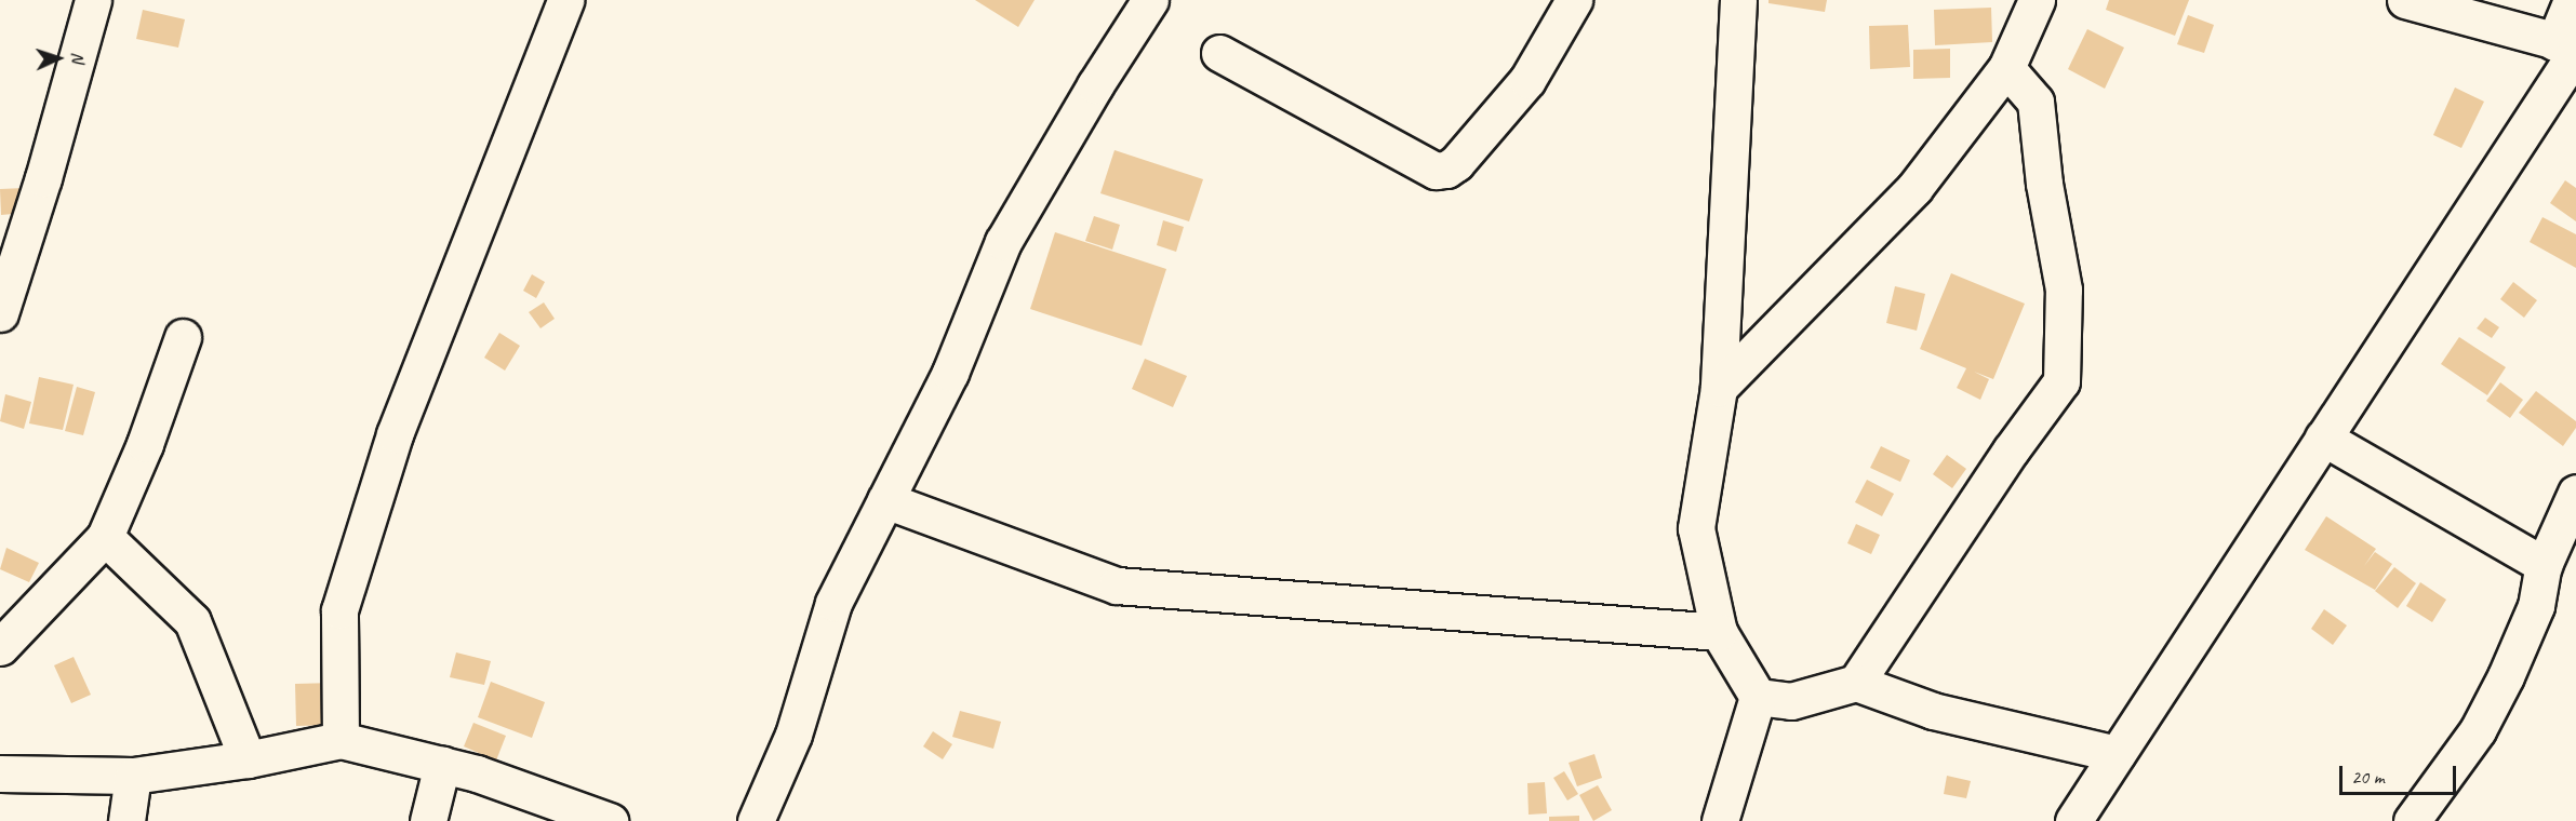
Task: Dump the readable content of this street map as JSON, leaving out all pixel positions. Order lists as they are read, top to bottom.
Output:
{
  "scale_bar": "20 m",
  "north": "right"
}
